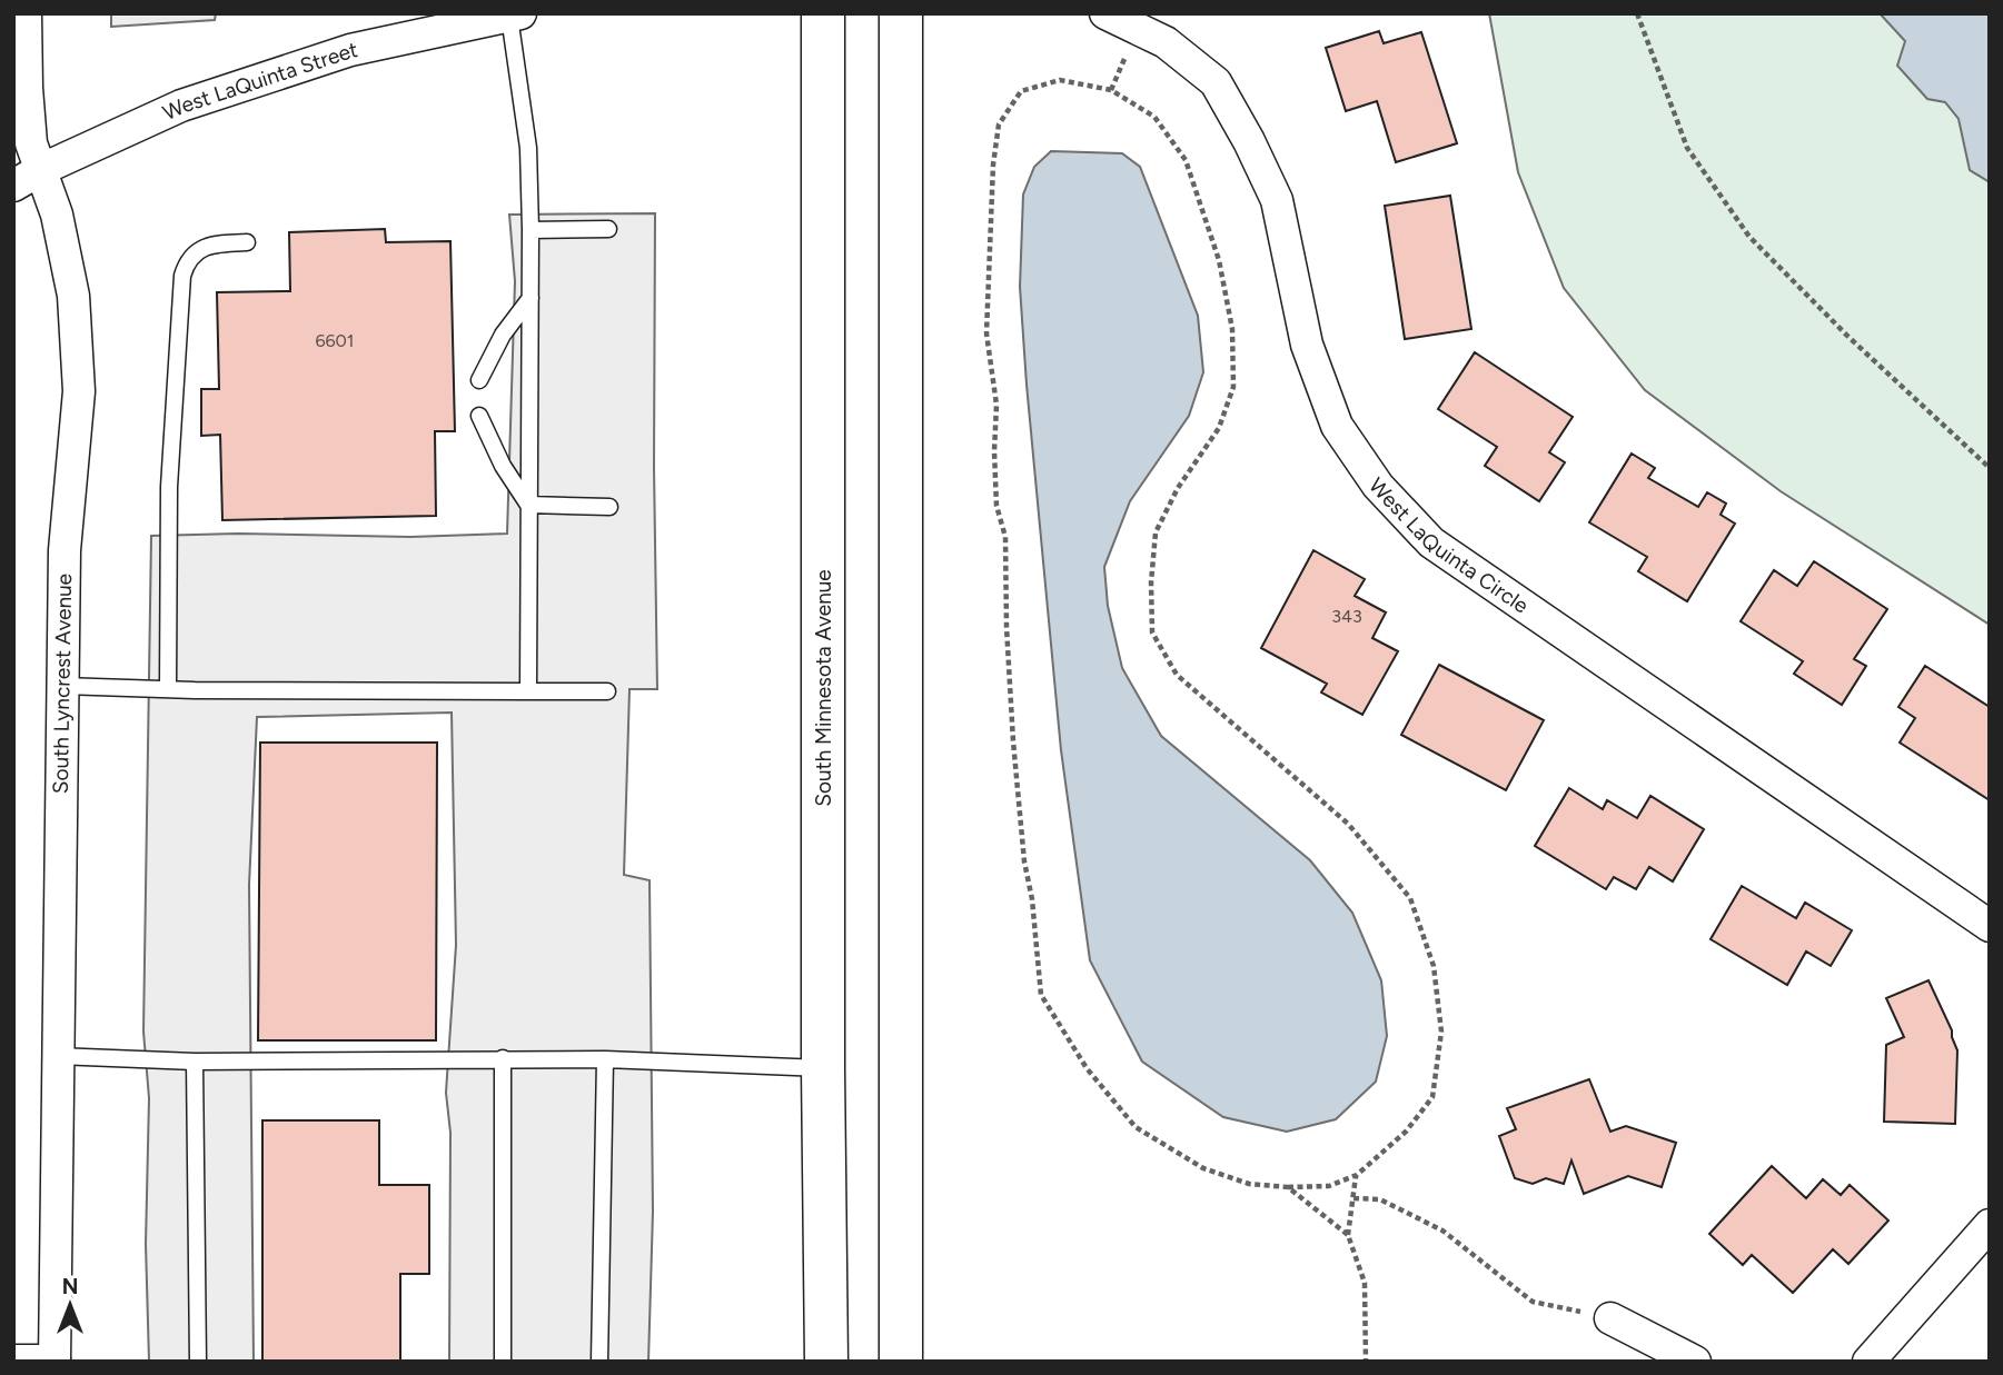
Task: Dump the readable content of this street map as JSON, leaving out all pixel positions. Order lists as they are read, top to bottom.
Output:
{
  "streets": {
    "main road": ["South Minnesota Avenue"],
    "street": ["West LaQuinta Street", "West LaQuinta Circle", "South Lyncrest Avenue"]
  },
  "crossings": [
    ["West LaQuinta Street", "South Lyncrest Avenue"]
  ],
  "house_numbers": ["6601", "343"],
  "north": "top"
}
